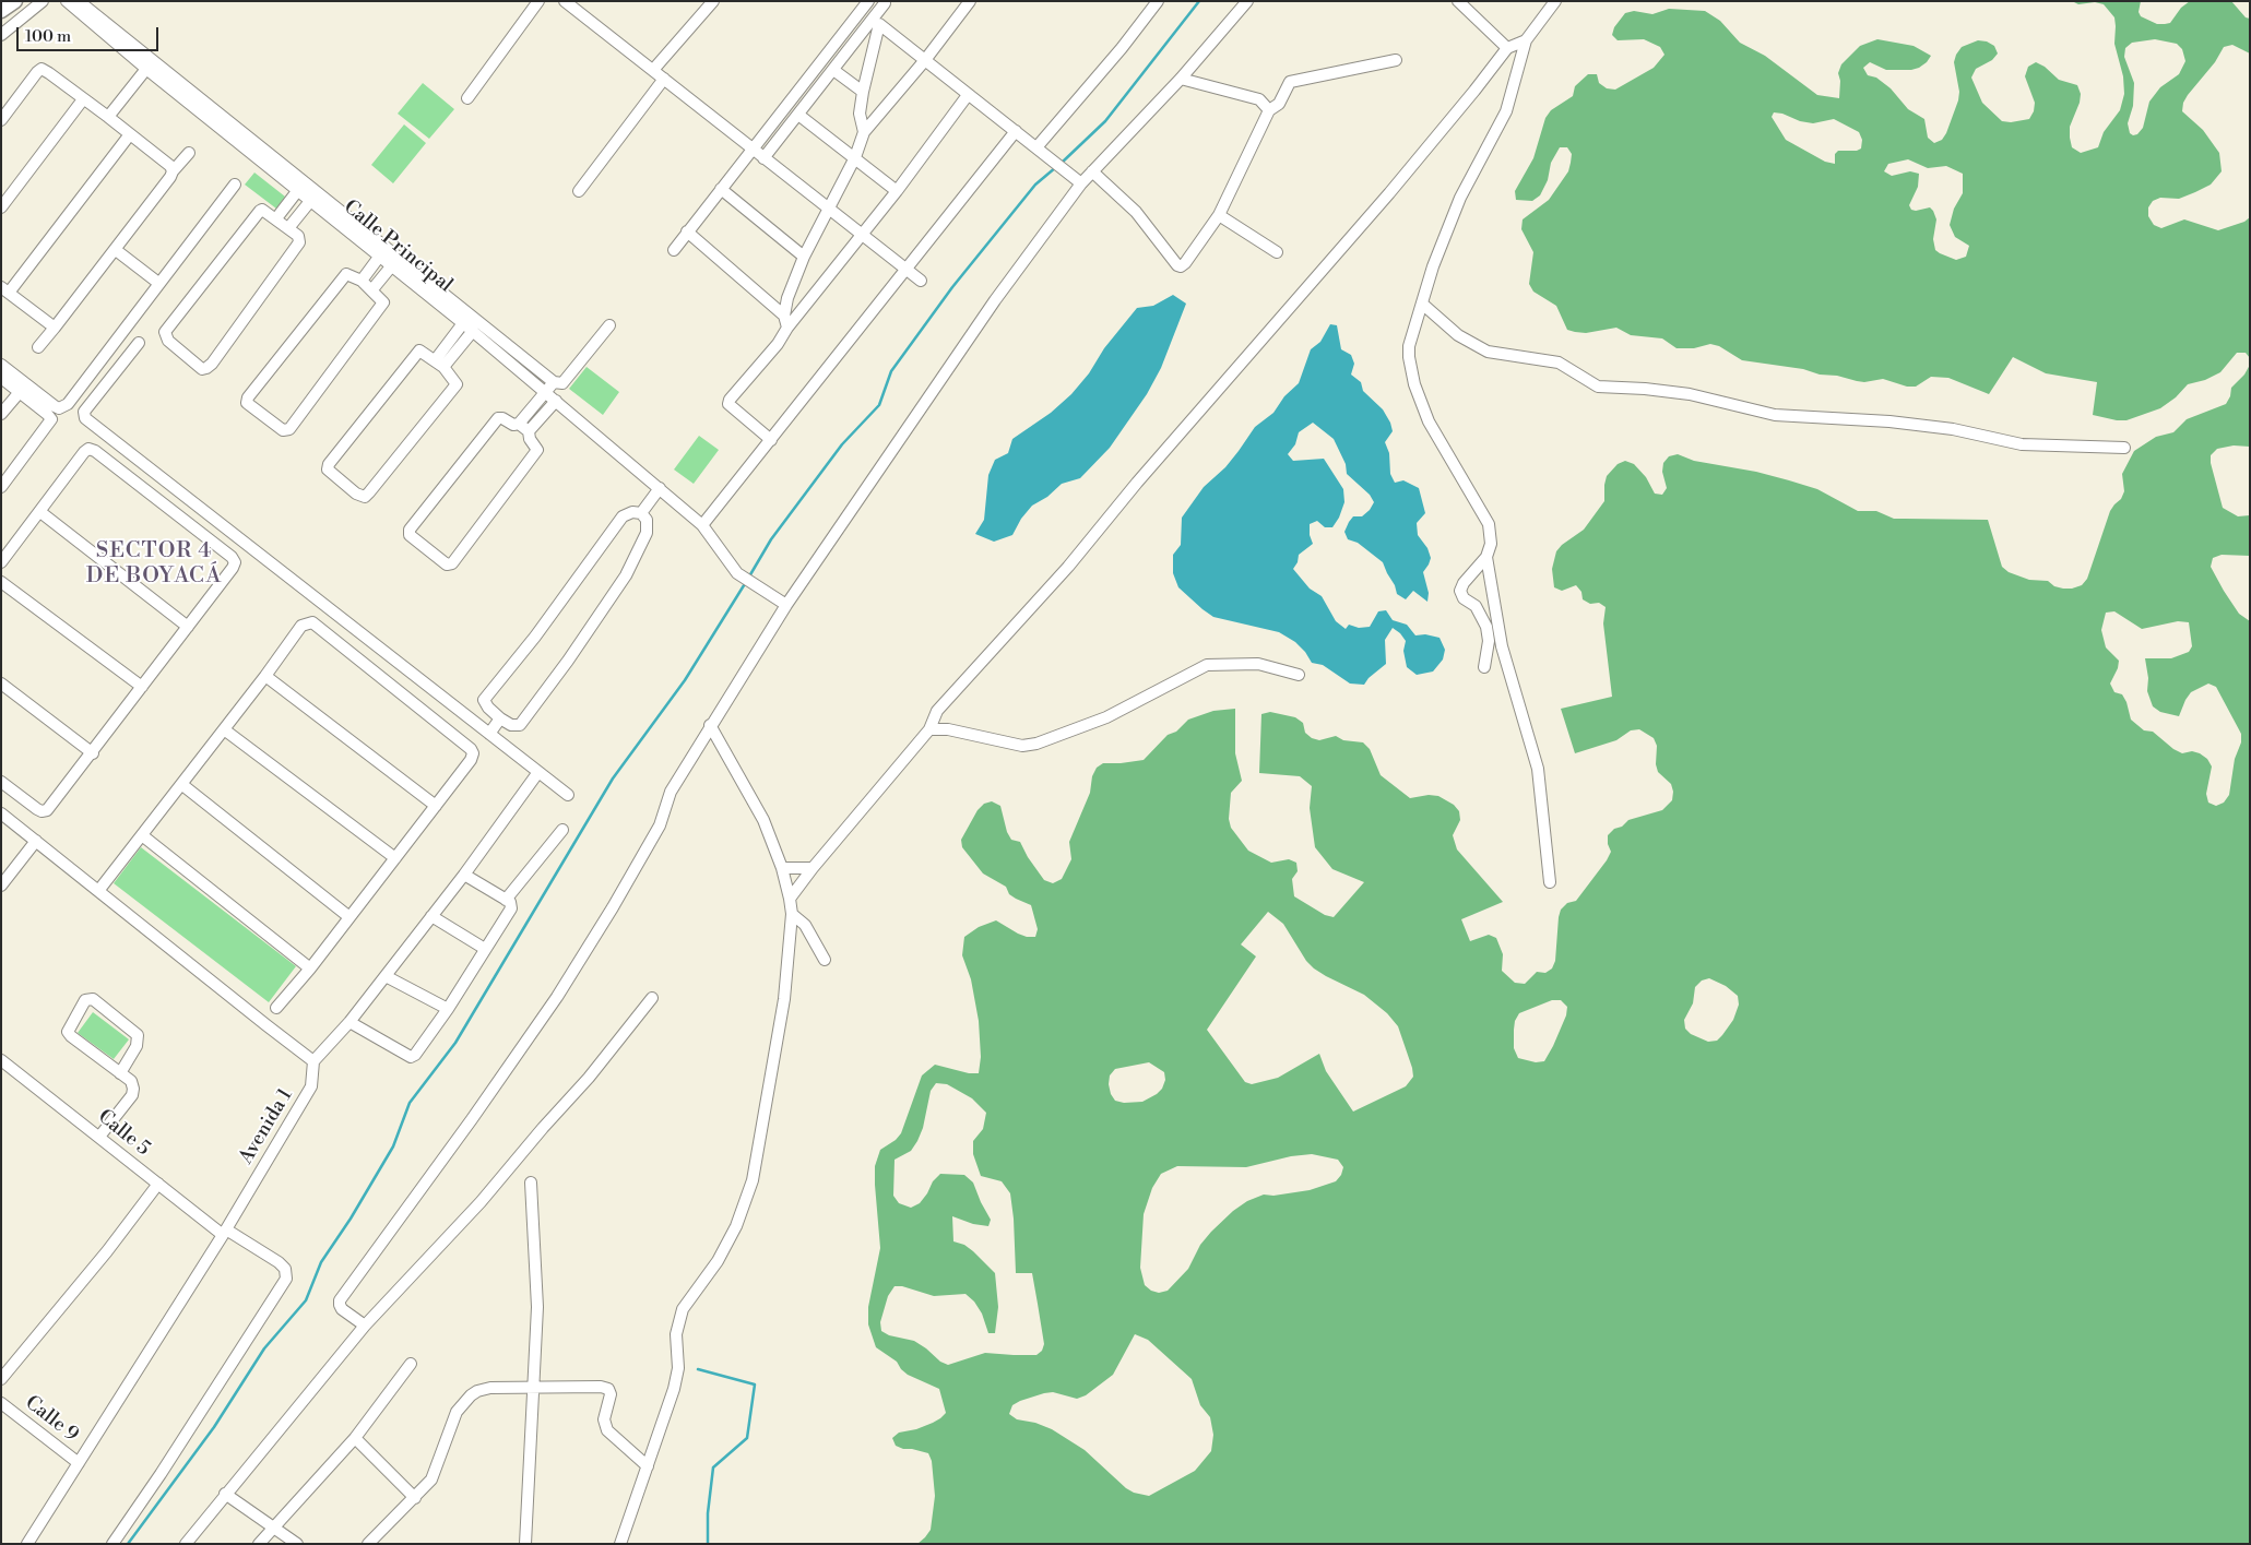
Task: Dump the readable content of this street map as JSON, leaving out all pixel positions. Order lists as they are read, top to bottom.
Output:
{
  "streets": {
    "street": [
      "Calle Principal",
      "Avenida 1",
      "Calle 5",
      "Calle 9"
    ]
  },
  "crossings": [
    ["Avenida 1", "Calle 5"],
    ["Avenida 1", "Calle 9"]
  ],
  "districts": ["SECTOR 4 DE BOYACÁ"],
  "scale_bar": "100 m"
}
